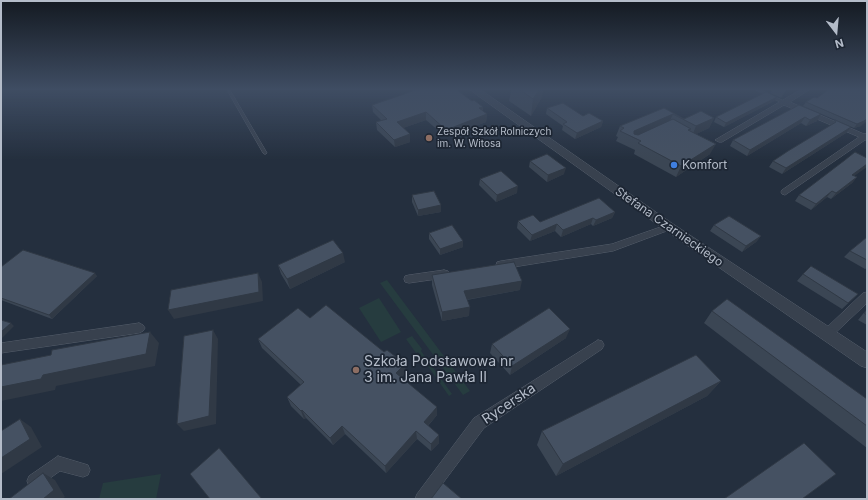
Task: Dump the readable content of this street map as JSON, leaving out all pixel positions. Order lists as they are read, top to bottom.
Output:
{
  "streets": {
    "street": ["Stefana Czarnieckiego", "Rycerska"]
  },
  "places": ["Zespół Szkół Rolniczych im. W. Witosa", "Komfort", "Szkoła Podstawowa nr 3 im. Jana Pawła II"],
  "north": "bottom"
}
